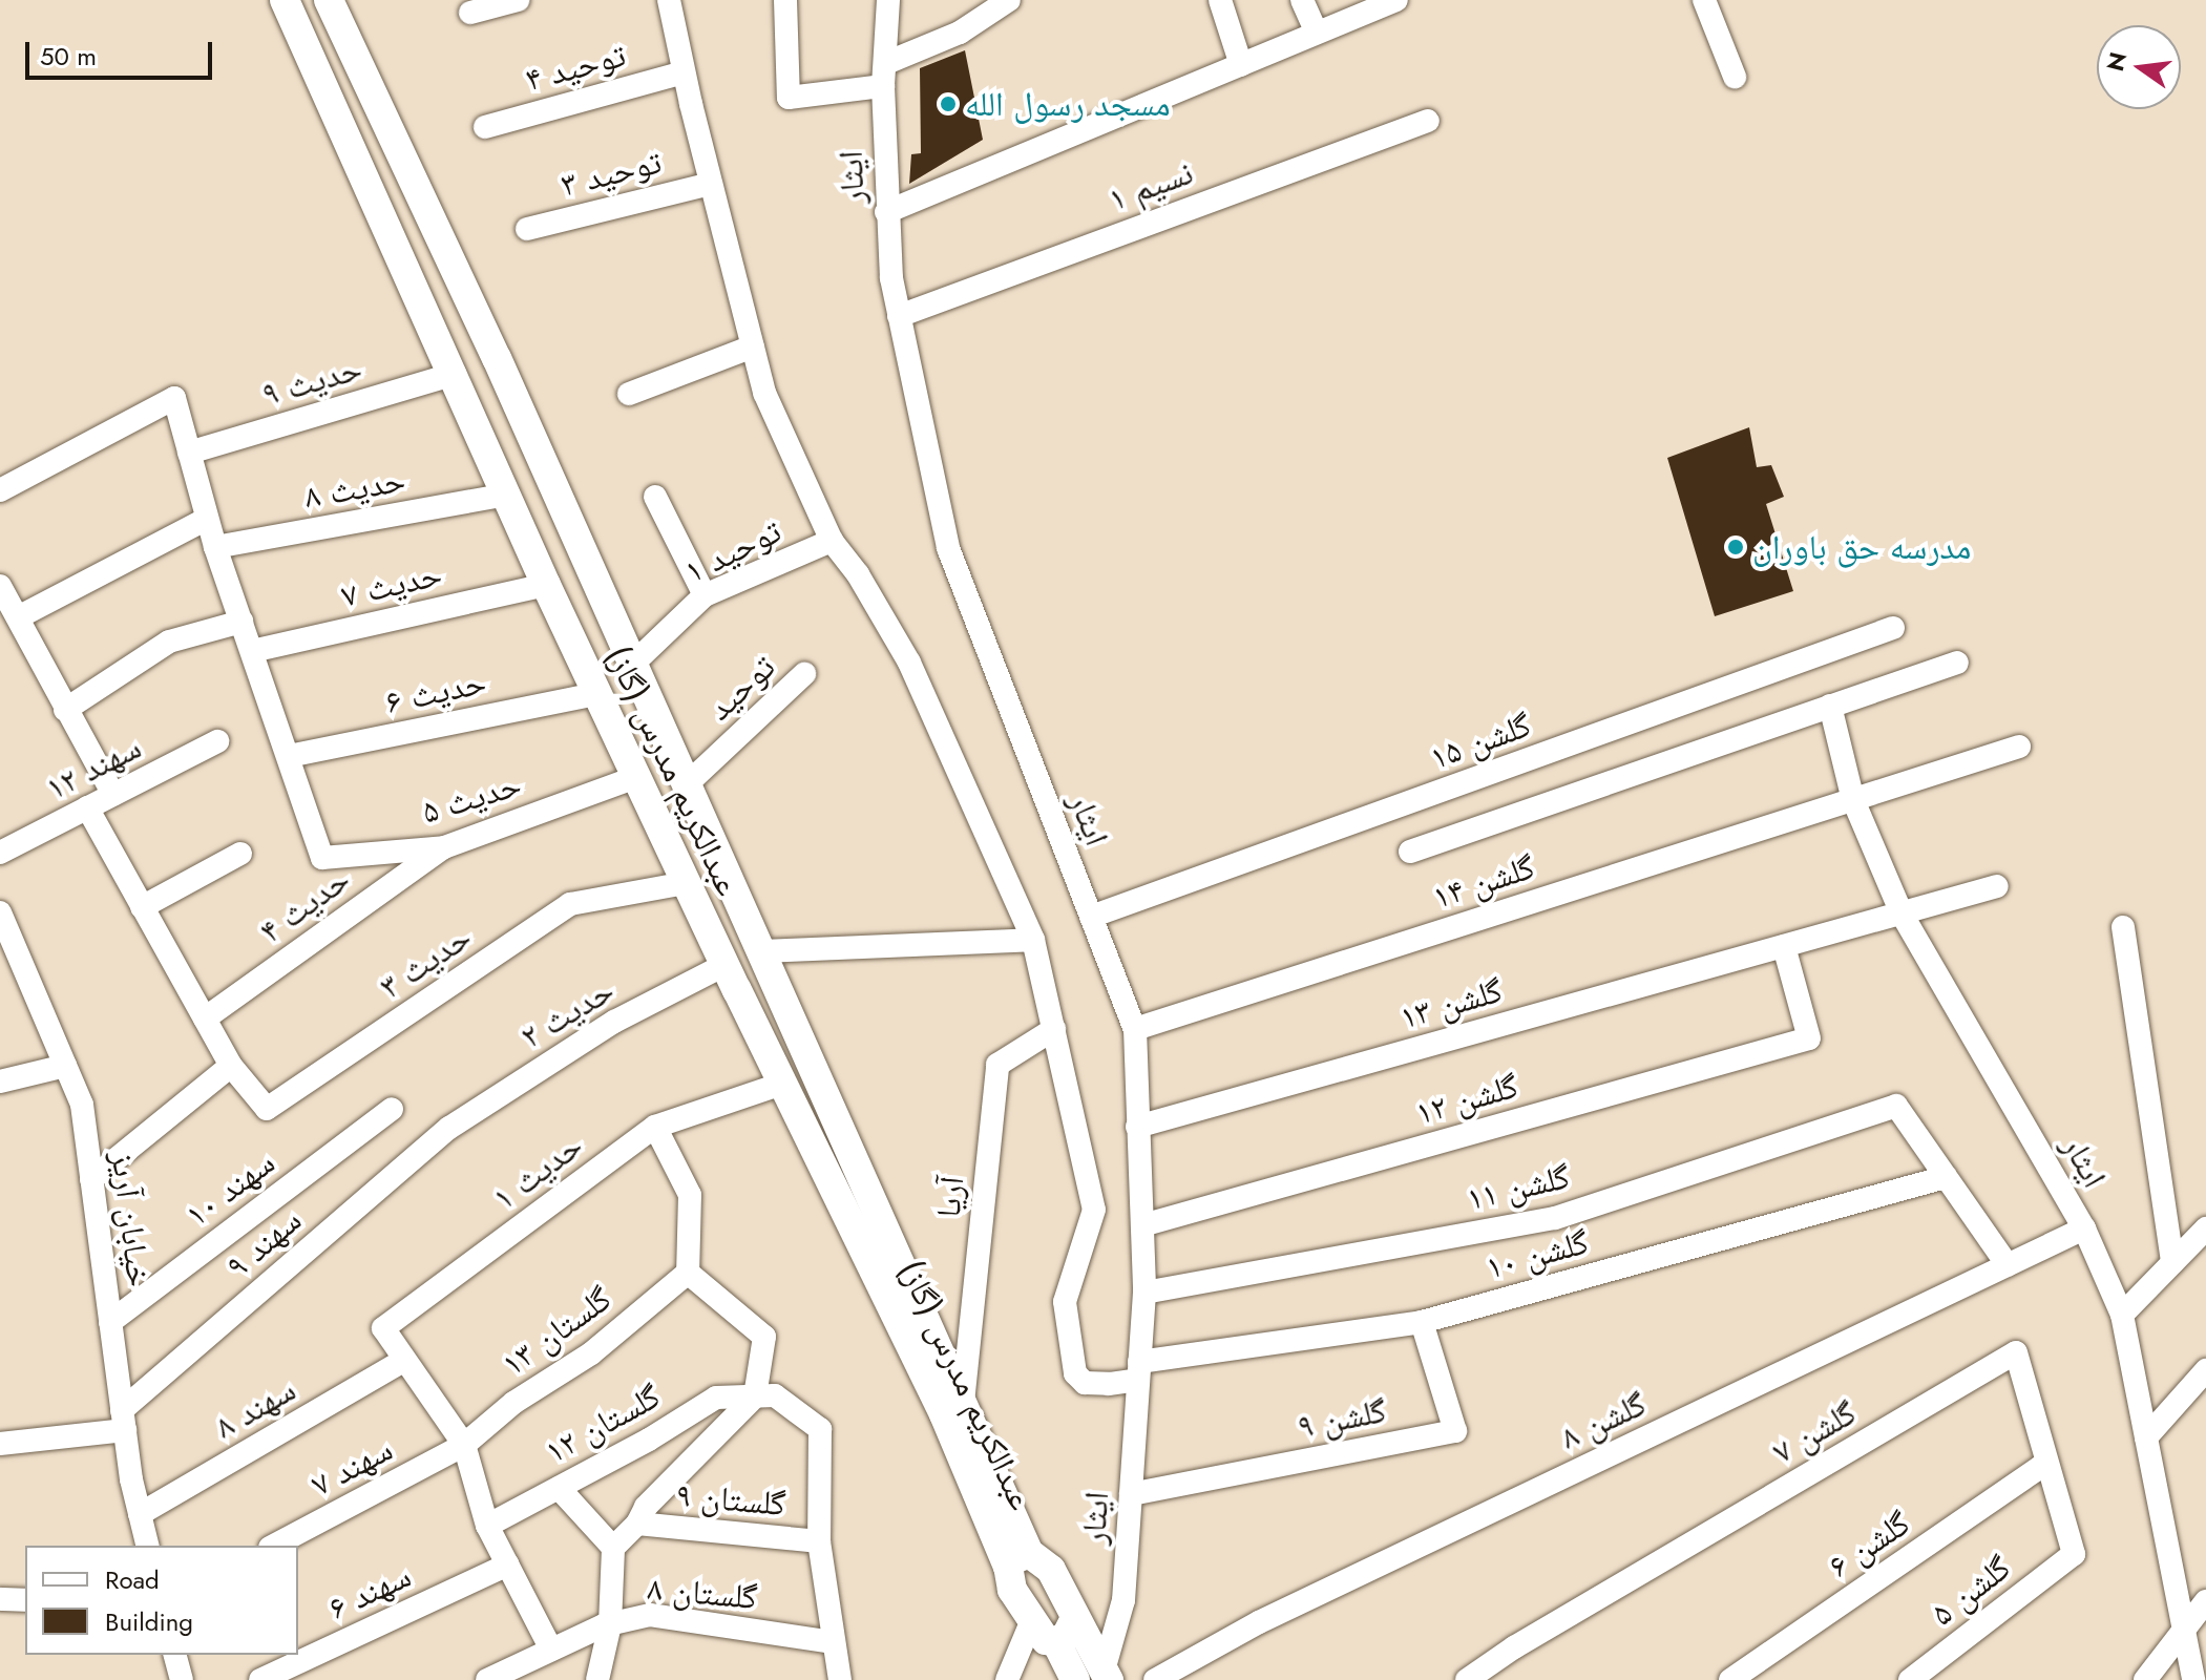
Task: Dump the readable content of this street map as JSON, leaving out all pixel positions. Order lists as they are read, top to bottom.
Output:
{
  "streets": {
    "street": [
      "توحید ۴",
      "توحید ۳",
      "ایثار",
      "نسیم ۱",
      "حدیث ۹",
      "حدیث ۸",
      "توحید ۱",
      "حدیث ۷",
      "توحید",
      "حدیث ۶",
      "گلشن ۱۵",
      "سهند ۱۲",
      "عبدالکریم مدرس (گاز)",
      "حدیث ۵",
      "گلشن ۱۴",
      "حدیث ۴",
      "حدیث ۳",
      "گلشن ۱۳",
      "حدیث ۲",
      "گلشن ۱۲",
      "حدیث ۱",
      "گلشن ۱۱",
      "سهند ۱۰",
      "آریا",
      "خیابان آریز",
      "سهند ۹",
      "گلشن ۱۰",
      "گلستان ۱۳",
      "سهند ۸",
      "گلشن ۹",
      "گلشن ۸",
      "گلستان ۱۲",
      "گلشن ۷",
      "سهند ۷",
      "گلستان ۹",
      "گلشن ۶",
      "گلشن ۵",
      "سهند ۶",
      "گلستان ۸"
    ]
  },
  "crossings": [
    ["توحید ۴", "گلشن ۱۰"],
    ["توحید ۳", "گلشن ۱۰"],
    ["ایثار", "نسیم ۱"],
    ["ایثار", "گلشن ۱۵"],
    ["ایثار", "گلشن ۱۴"],
    ["ایثار", "گلشن ۱۳"],
    ["ایثار", "گلشن ۱۲"],
    ["ایثار", "گلشن ۱۱"],
    ["ایثار", "گلشن ۱۰"],
    ["ایثار", "گلشن ۹"],
    ["ایثار", "گلشن ۸"],
    ["حدیث ۹", "عبدالکریم مدرس (گاز)"],
    ["حدیث ۸", "عبدالکریم مدرس (گاز)"],
    ["توحید ۱", "عبدالکریم مدرس (گاز)"],
    ["توحید ۱", "گلشن ۱۰"],
    ["حدیث ۷", "عبدالکریم مدرس (گاز)"],
    ["توحید", "عبدالکریم مدرس (گاز)"],
    ["حدیث ۶", "عبدالکریم مدرس (گاز)"],
    ["حدیث ۶", "حدیث ۵"],
    ["عبدالکریم مدرس (گاز)", "حدیث ۵"],
    ["عبدالکریم مدرس (گاز)", "حدیث ۳"],
    ["عبدالکریم مدرس (گاز)", "حدیث ۲"],
    ["عبدالکریم مدرس (گاز)", "حدیث ۱"],
    ["عبدالکریم مدرس (گاز)", "آریا"],
    ["حدیث ۵", "حدیث ۴"],
    ["گلشن ۱۳", "گلشن ۱۲"],
    ["حدیث ۲", "سهند ۹"],
    ["حدیث ۱", "سهند ۸"],
    ["گلشن ۱۱", "گلشن ۱۰"],
    ["سهند ۱۰", "خیابان آریز"],
    ["آریا", "گلشن ۱۰"],
    ["خیابان آریز", "سهند ۹"],
    ["خیابان آریز", "سهند ۸"],
    ["گلشن ۱۰", "گلشن ۹"],
    ["گلستان ۱۳", "سهند ۷"],
    ["گلشن ۷", "گلشن ۶"],
    ["گلشن ۷", "گلشن ۵"]
  ],
  "places": ["مسجد رسول الله", "مدرسه حق باوران"],
  "legend": ["Road", "Building"],
  "scale_bar": "50 m",
  "north": "left"
}
